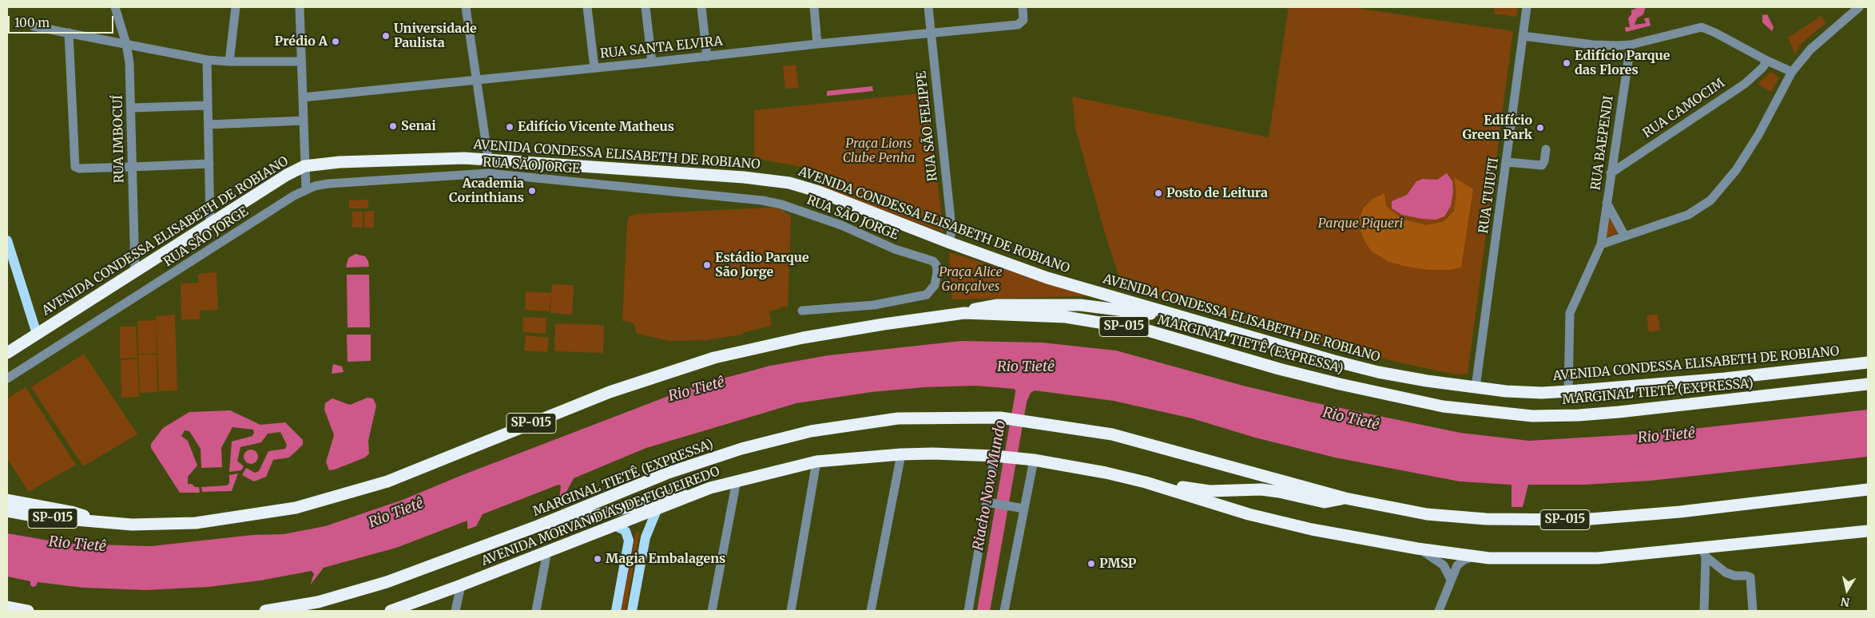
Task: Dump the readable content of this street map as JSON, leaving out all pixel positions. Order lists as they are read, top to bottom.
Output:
{
  "streets": {
    "highway": [
      "AVENIDA CONDESSA ELISABETH DE ROBIANO",
      "SP-015",
      "MARGINAL TIETÊ (EXPRESSA)",
      "AVENIDA MORVAN DIAS DE FIGUEIREDO"
    ],
    "street": [
      "RUA SANTA ELVIRA",
      "RUA CAMOCIM",
      "RUA SÃO FELIPPE",
      "RUA IMBOCUÍ",
      "RUA BAEPENDI",
      "RUA SÃO JORGE",
      "RUA TUIUTI"
    ]
  },
  "crossings": [
    ["RUA SANTA ELVIRA", "RUA SÃO FELIPPE"],
    ["RUA SANTA ELVIRA", "RUA SÃO JORGE"],
    ["RUA CAMOCIM", "RUA BAEPENDI"],
    ["RUA SÃO FELIPPE", "AVENIDA CONDESSA ELISABETH DE ROBIANO"],
    ["RUA IMBOCUÍ", "AVENIDA CONDESSA ELISABETH DE ROBIANO"],
    ["RUA BAEPENDI", "AVENIDA CONDESSA ELISABETH DE ROBIANO"],
    ["AVENIDA CONDESSA ELISABETH DE ROBIANO", "RUA SÃO JORGE"],
    ["AVENIDA CONDESSA ELISABETH DE ROBIANO", "RUA TUIUTI"],
    ["SP-015", "MARGINAL TIETÊ (EXPRESSA)"]
  ],
  "water": ["Rio Tietê", "Riacho Novo Mundo"],
  "parks": ["Praça Lions Clube Penha", "Parque Piqueri", "Praça Alice Gonçalves"],
  "places": [
    "Universidade Paulista",
    "Prédio A",
    "Edifício Parque das Flores",
    "Senai",
    "Edifício Vicente Matheus",
    "Edifício Green Park",
    "Academia Corinthians",
    "Posto de Leitura",
    "Estádio Parque São Jorge",
    "Magia Embalagens",
    "PMSP"
  ],
  "scale_bar": "100 m",
  "north": "bottom"
}
